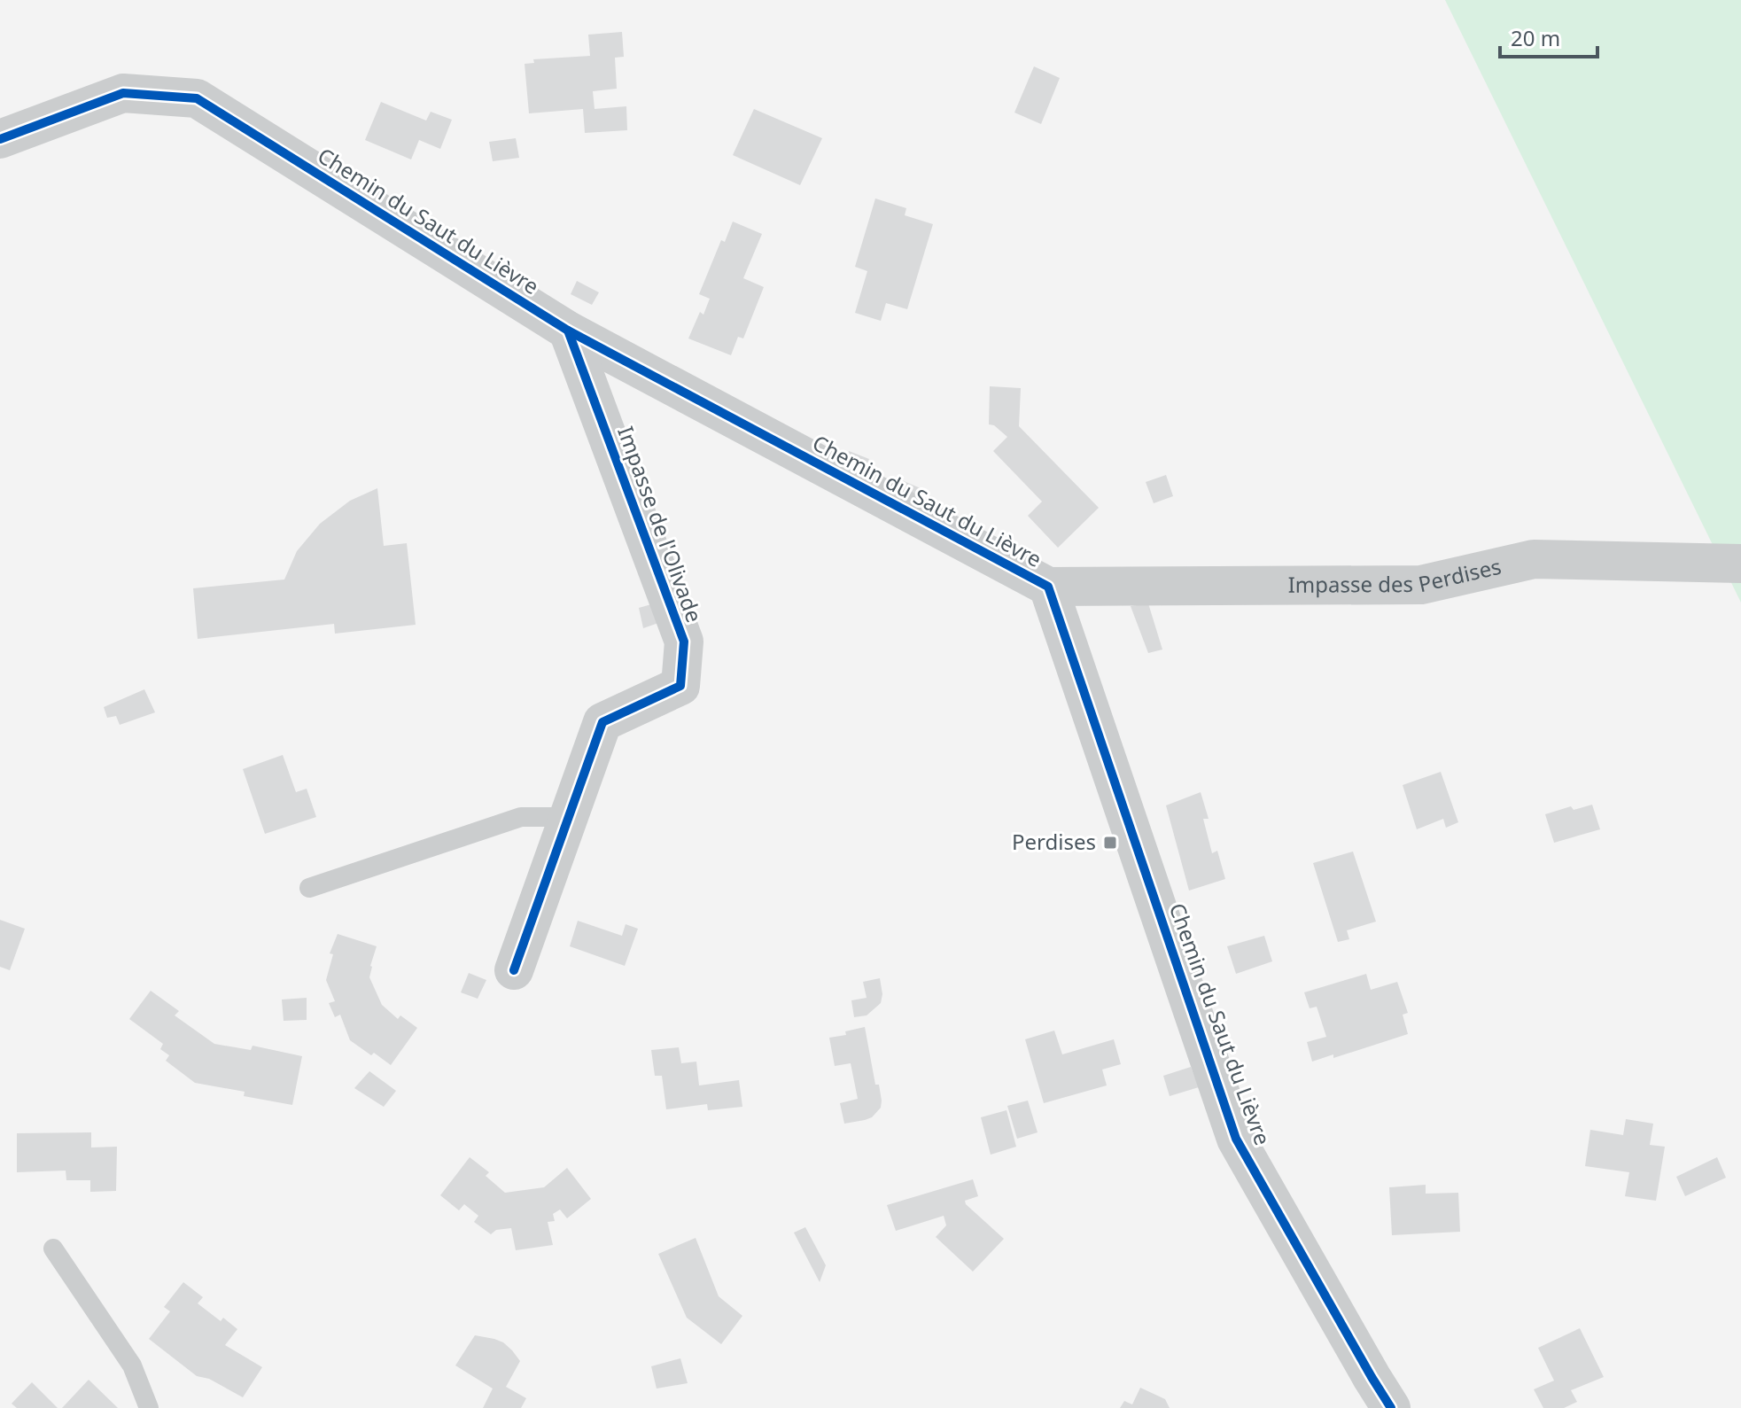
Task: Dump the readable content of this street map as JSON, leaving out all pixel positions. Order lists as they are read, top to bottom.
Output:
{
  "streets": {
    "street": ["Chemin du Saut du Lièvre", "Impasse de l'Olivade", "Impasse des Perdises"]
  },
  "crossings": [
    ["Chemin du Saut du Lièvre", "Impasse de l'Olivade"],
    ["Chemin du Saut du Lièvre", "Impasse des Perdises"]
  ],
  "places": {
    "transit": ["Perdises"]
  },
  "scale_bar": "20 m"
}
